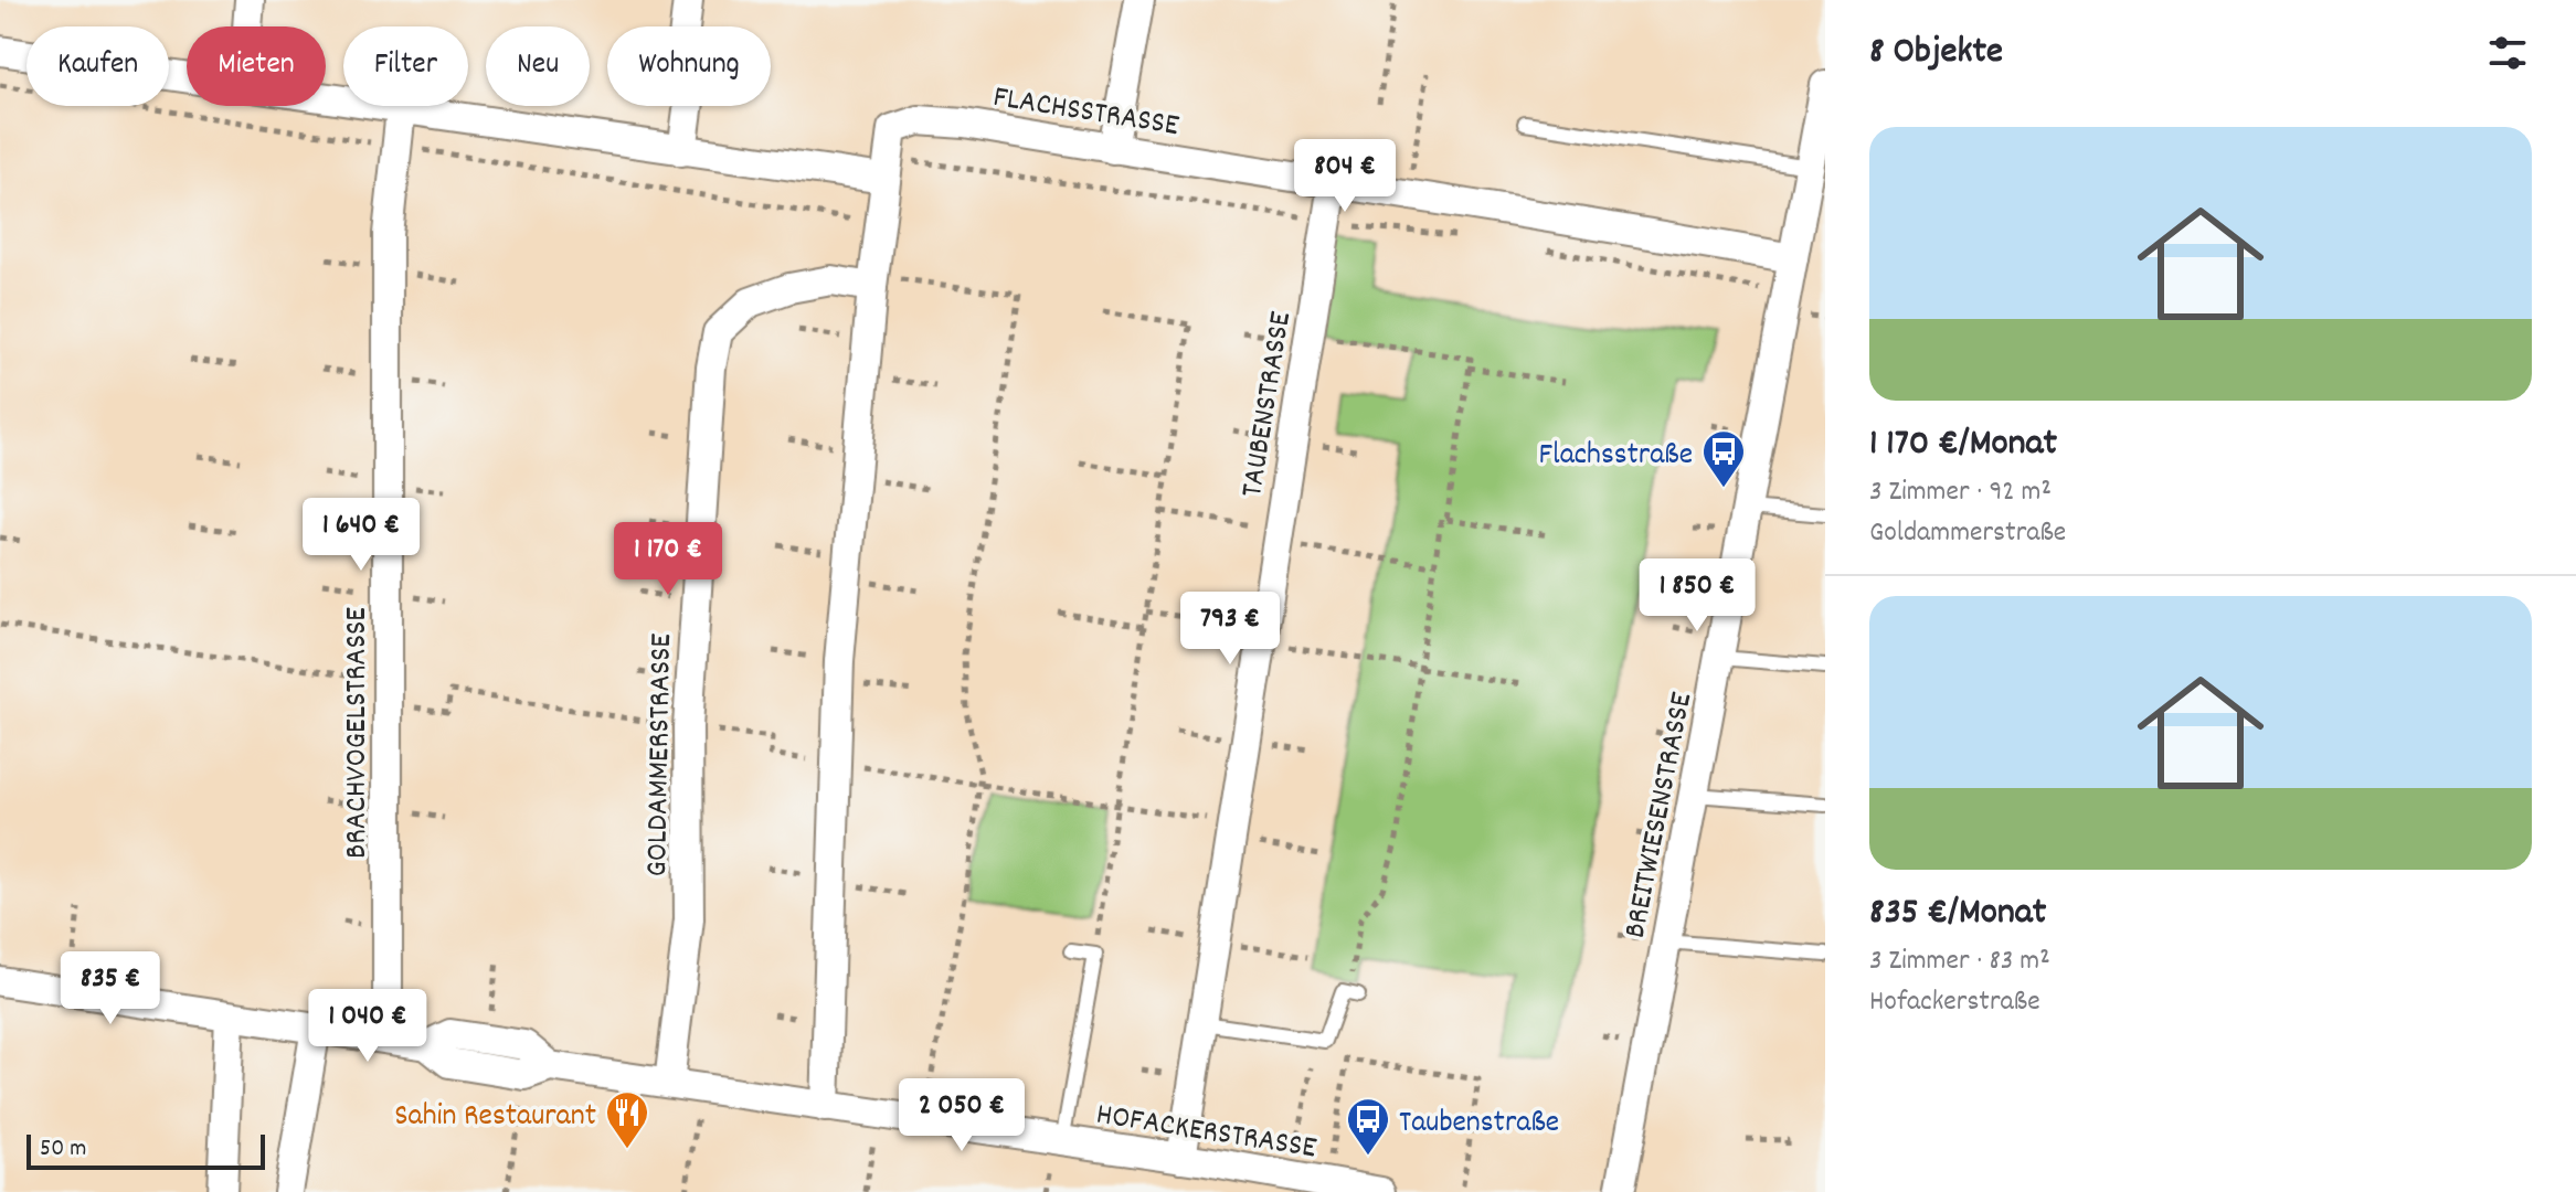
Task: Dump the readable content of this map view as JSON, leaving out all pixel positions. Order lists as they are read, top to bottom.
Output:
{
  "streets": {
    "street": [
      "FLACHSSTRASSE",
      "TAUBENSTRASSE",
      "BRACHVOGELSTRASSE",
      "GOLDAMMERSTRASSE",
      "BREITWIESENSTRASSE",
      "HOFACKERSTRASSE"
    ]
  },
  "crossings": [
    ["FLACHSSTRASSE", "TAUBENSTRASSE"],
    ["FLACHSSTRASSE", "BRACHVOGELSTRASSE"],
    ["FLACHSSTRASSE", "BREITWIESENSTRASSE"],
    ["TAUBENSTRASSE", "HOFACKERSTRASSE"],
    ["BRACHVOGELSTRASSE", "HOFACKERSTRASSE"],
    ["GOLDAMMERSTRASSE", "HOFACKERSTRASSE"]
  ],
  "places": {
    "bus stop": ["Flachsstraße", "Taubenstraße"],
    "restaurant": ["Sahin Restaurant"]
  },
  "scale_bar": "50 m",
  "page": {
    "heading": "8 Objekte",
    "chip": [
      "Kaufen",
      "Mieten",
      "Filter",
      "Neu",
      "Wohnung"
    ],
    "list": [
      {
        "name": "1 170 €/Monat",
        "note": "3 Zimmer · 92 m² · Goldammerstraße"
      },
      {
        "name": "835 €/Monat",
        "note": "3 Zimmer · 83 m² · Hofackerstraße"
      }
    ],
    "price": [
      "804 €",
      "1 640 €",
      "1 170 €",
      "1 850 €",
      "793 €",
      "835 €",
      "1 040 €",
      "2 050 €"
    ],
    "scale": "50 m"
  }
}
